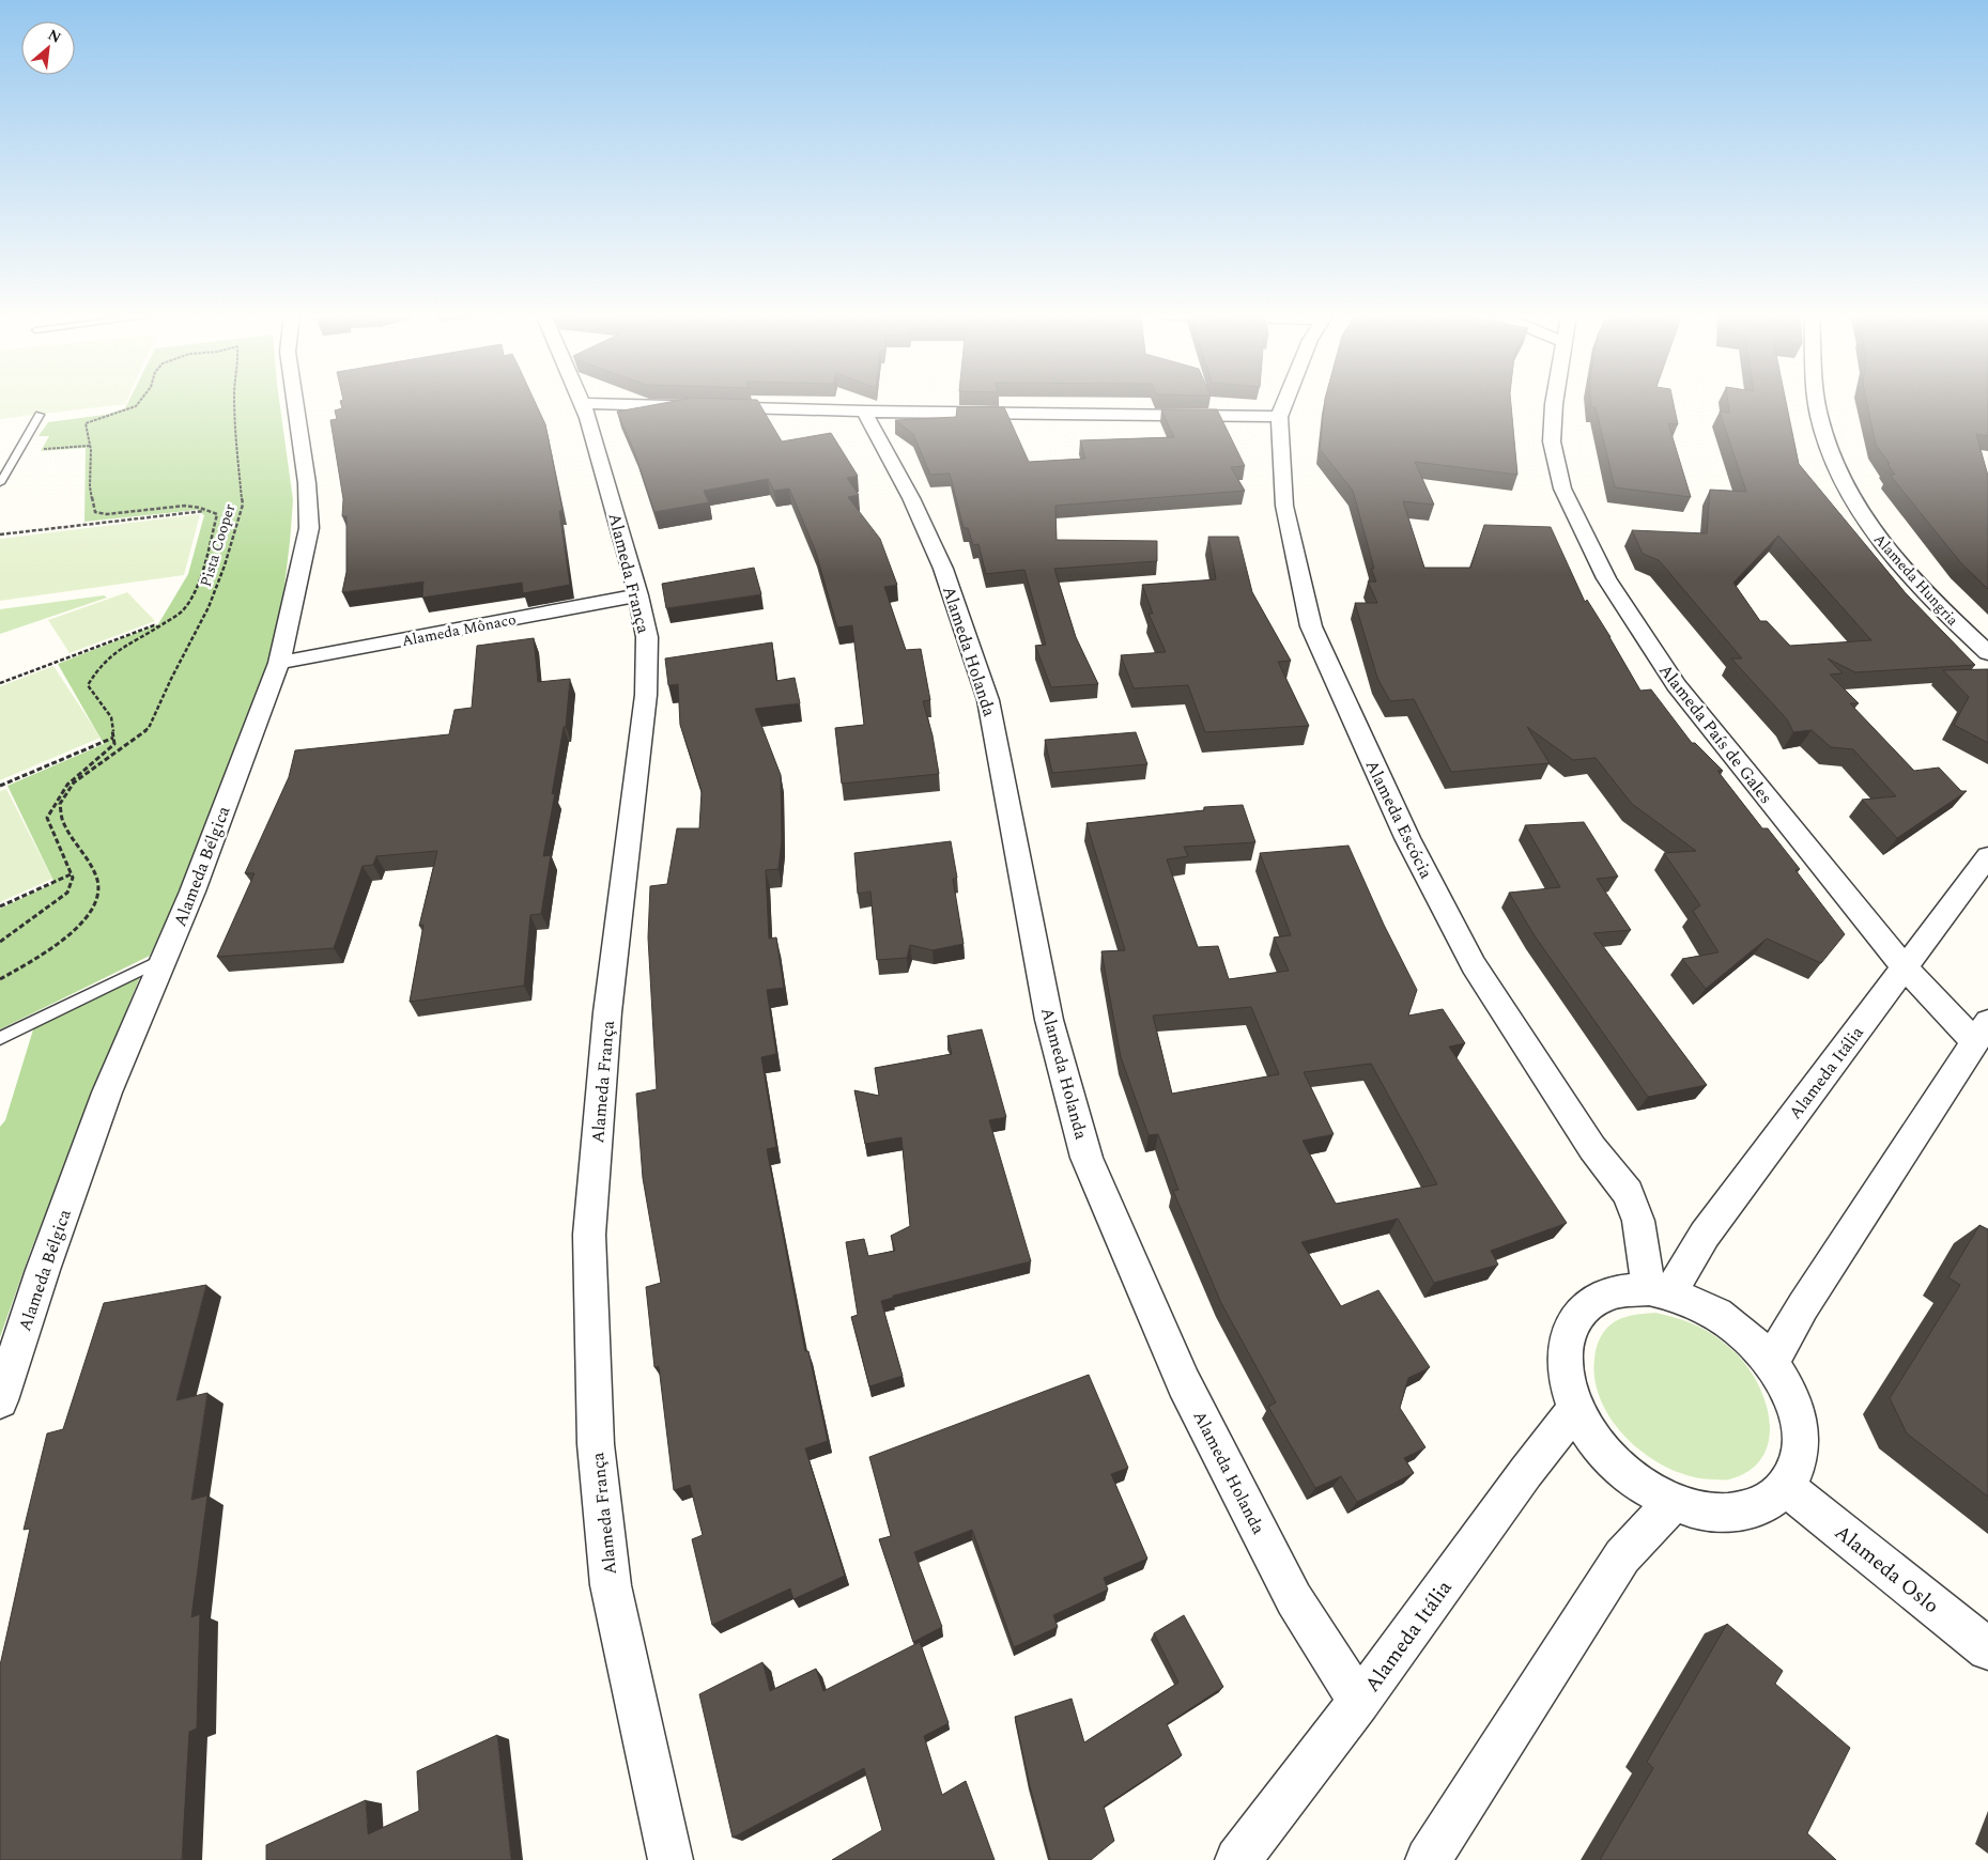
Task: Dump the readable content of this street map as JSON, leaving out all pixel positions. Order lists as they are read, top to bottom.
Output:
{
  "streets": {
    "street": [
      "Alameda França",
      "Alameda Hungria",
      "Alameda Mônaco",
      "Alameda Holanda",
      "Alameda País de Gales",
      "Alameda Escócia",
      "Alameda Bélgica",
      "Alameda Itália",
      "Alameda Oslo"
    ],
    "path": ["Pista Cooper"]
  },
  "crossings": [
    ["Alameda França", "Alameda Mônaco"],
    ["Alameda Mônaco", "Alameda Bélgica"],
    ["Alameda Holanda", "Alameda Itália"],
    ["Alameda País de Gales", "Alameda Itália"],
    ["Alameda Escócia", "Alameda Itália"]
  ],
  "north": "top right"
}
